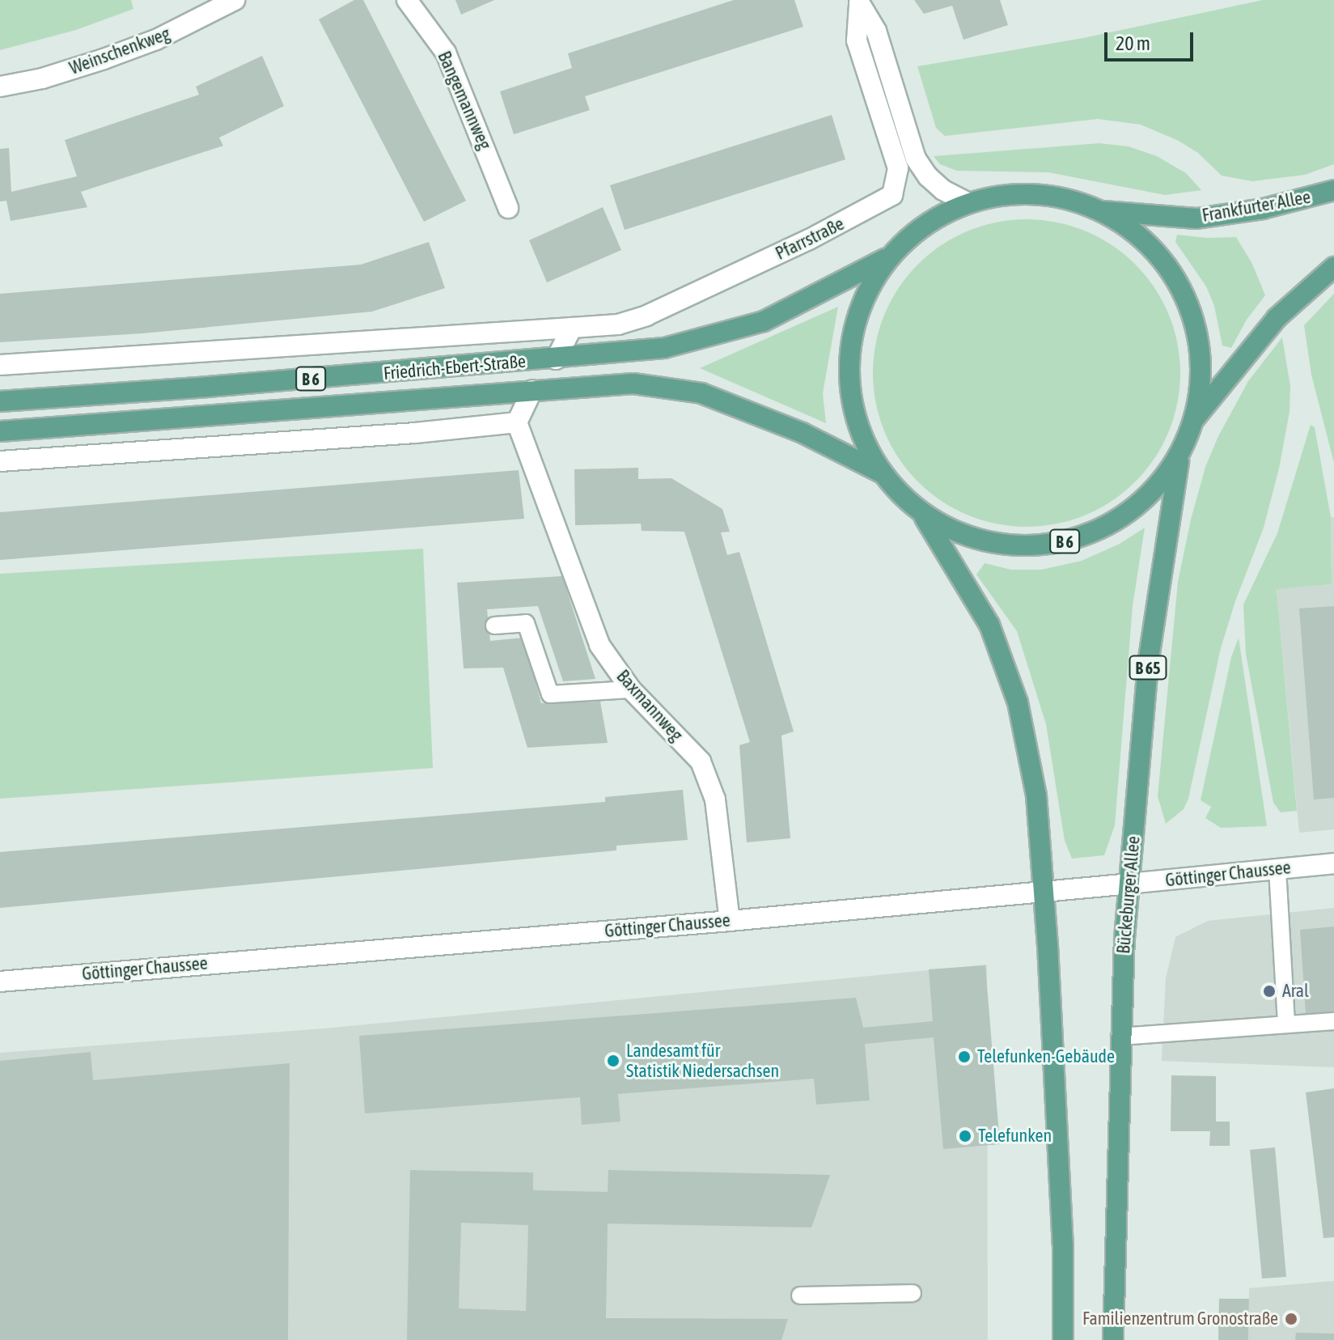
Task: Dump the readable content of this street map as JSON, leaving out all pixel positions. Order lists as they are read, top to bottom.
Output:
{
  "streets": {
    "main road": [
      "Frankfurter Allee",
      "Friedrich-Ebert-Straße",
      "B 6",
      "B 65",
      "Bückeburger Allee"
    ],
    "street": [
      "Weinschenkweg",
      "Bangemannweg",
      "Pfarrstraße",
      "Baxmannweg",
      "Göttinger Chaussee"
    ]
  },
  "crossings": [
    ["Frankfurter Allee", "B 6"],
    ["Pfarrstraße", "Friedrich-Ebert-Straße"],
    ["Pfarrstraße", "B 6"],
    ["Friedrich-Ebert-Straße", "B 6"],
    ["Friedrich-Ebert-Straße", "Baxmannweg"],
    ["B 6", "Bückeburger Allee"],
    ["Baxmannweg", "Göttinger Chaussee"],
    ["Göttinger Chaussee", "Bückeburger Allee"]
  ],
  "places": [
    "Aral",
    "Telefunken-Gebäude",
    "Landesamt für Statistik Niedersachsen",
    "Telefunken",
    "Familienzentrum Gronostraße"
  ],
  "scale_bar": "20 m"
}
